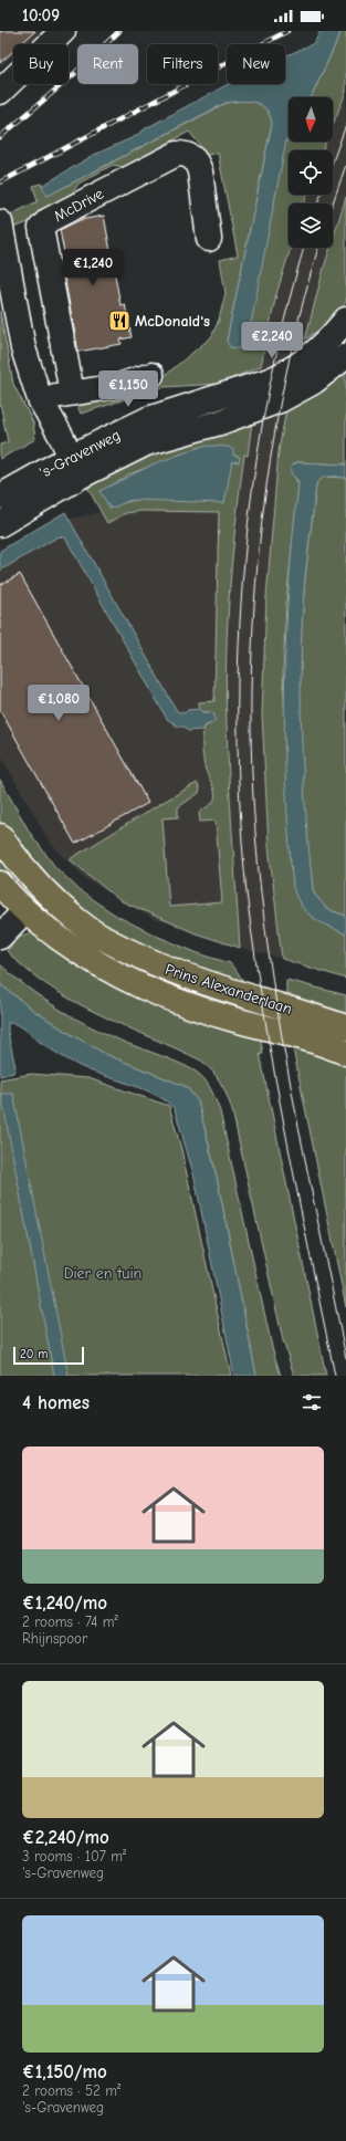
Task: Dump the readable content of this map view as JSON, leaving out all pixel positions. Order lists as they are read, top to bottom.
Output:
{
  "streets": {
    "main road": ["Prins Alexanderlaan"],
    "street": ["McDrive", "'s-Gravenweg"]
  },
  "parks": ["Dier en tuin"],
  "places": {
    "restaurant": ["McDonald's"]
  },
  "scale_bar": "20 m",
  "north": "bottom",
  "page": {
    "status": "10:09",
    "chip": [
      "Buy",
      "Rent",
      "Filters",
      "New"
    ],
    "price": [
      "€1,240",
      "€2,240",
      "€1,150",
      "€1,080"
    ],
    "scale": "20 m",
    "heading": "4 homes",
    "list": [
      {
        "name": "€1,240/mo",
        "note": "2 rooms · 74 m² · Rhijnspoor"
      },
      {
        "name": "€2,240/mo",
        "note": "3 rooms · 107 m² · 's-Gravenweg"
      },
      {
        "name": "€1,150/mo",
        "note": "2 rooms · 52 m² · 's-Gravenweg"
      }
    ]
  }
}
